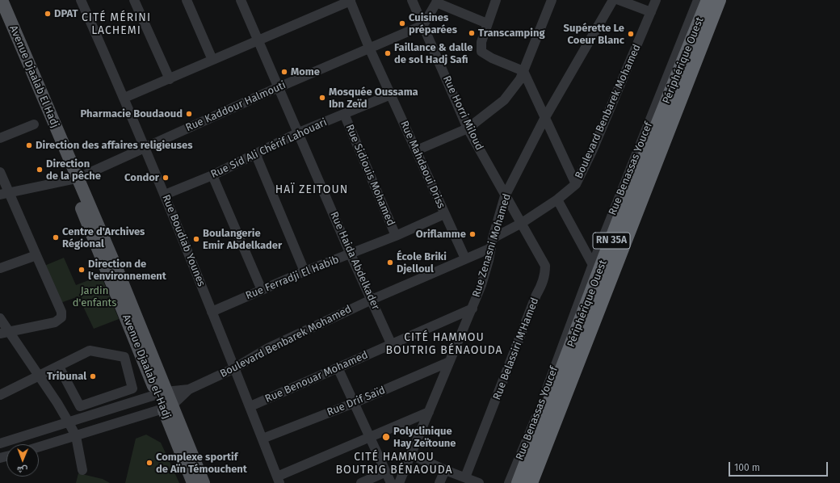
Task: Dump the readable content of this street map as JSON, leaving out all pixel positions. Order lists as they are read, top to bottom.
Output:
{
  "streets": {
    "highway": ["Périphérique Ouest", "RN 35A"],
    "main road": ["Avenue Djaalab El Hadj", "Avenue Djaalab el-Hadj"],
    "street": [
      "Rue Kaddour Halmouti",
      "Boulevard Benbarek Mohamed",
      "Rue Horri Miloud",
      "Rue Sid Ali Chérif Lahouari",
      "Rue Mahdaoui Driss",
      "Rue Benassas Youcef",
      "Rue Sidiouis Mohamed",
      "Rue Boudiab Younes",
      "Rue Zenasni Mohamed",
      "Rue Haida Abdelkader",
      "Rue Ferradji El Habib",
      "Rue Belassiri M'Hamed",
      "Rue Benouar Mohamed",
      "Rue Drif Saïd"
    ]
  },
  "crossings": [
    ["Avenue Djaalab El Hadj", "Rue Kaddour Halmouti"],
    ["Avenue Djaalab El Hadj", "Avenue Djaalab el-Hadj"],
    ["Rue Kaddour Halmouti", "Rue Horri Miloud"],
    ["Rue Kaddour Halmouti", "Rue Mahdaoui Driss"],
    ["Rue Kaddour Halmouti", "Rue Boudiab Younes"],
    ["Rue Kaddour Halmouti", "Rue Haida Abdelkader"],
    ["Rue Kaddour Halmouti", "Avenue Djaalab el-Hadj"],
    ["Boulevard Benbarek Mohamed", "Rue Horri Miloud"],
    ["Boulevard Benbarek Mohamed", "Rue Mahdaoui Driss"],
    ["Boulevard Benbarek Mohamed", "Rue Boudiab Younes"],
    ["Boulevard Benbarek Mohamed", "Rue Zenasni Mohamed"],
    ["Boulevard Benbarek Mohamed", "Rue Haida Abdelkader"],
    ["Boulevard Benbarek Mohamed", "Rue Belassiri M'Hamed"],
    ["Boulevard Benbarek Mohamed", "Avenue Djaalab el-Hadj"],
    ["Rue Horri Miloud", "Rue Zenasni Mohamed"],
    ["Rue Horri Miloud", "Rue Belassiri M'Hamed"],
    ["Rue Sid Ali Chérif Lahouari", "Rue Mahdaoui Driss"],
    ["Rue Sid Ali Chérif Lahouari", "Rue Sidiouis Mohamed"],
    ["Rue Sid Ali Chérif Lahouari", "Rue Boudiab Younes"],
    ["Rue Sid Ali Chérif Lahouari", "Rue Haida Abdelkader"],
    ["Rue Mahdaoui Driss", "Rue Ferradji El Habib"],
    ["Rue Sidiouis Mohamed", "Rue Ferradji El Habib"],
    ["Rue Boudiab Younes", "Rue Ferradji El Habib"],
    ["Rue Boudiab Younes", "Rue Benouar Mohamed"],
    ["Rue Boudiab Younes", "Rue Drif Saïd"],
    ["Rue Zenasni Mohamed", "Rue Benouar Mohamed"],
    ["Rue Zenasni Mohamed", "Rue Drif Saïd"],
    ["Rue Haida Abdelkader", "Rue Ferradji El Habib"],
    ["Rue Haida Abdelkader", "Rue Benouar Mohamed"]
  ],
  "districts": [
    "CITÉ MÉRINI LACHEMI",
    "HAÏ ZEITOUN",
    "CITÉ HAMMOU BOUTRIG BÉNAOUDA",
    "CITÉ HAMMOU BOUTRIG BÉNAOUDA"
  ],
  "parks": ["Jardin d'enfants"],
  "places": [
    "DPAT",
    "Cuisines préparées",
    "Transcamping",
    "Supérette Le Coeur Blanc",
    "Faillance & dalle de sol Hadj Safi",
    "Mome",
    "Mosquée Oussama Ibn Zeïd",
    "Pharmacie Boudaoud",
    "Direction des affaires religieuses",
    "Direction de la pêche",
    "Condor",
    "Oriflamme",
    "Centre d'Archives Régional",
    "Boulangerie Emir Abdelkader",
    "École Briki Djelloul",
    "Direction de l'environnement",
    "Tribunal",
    "Polyclinique Hay Zeïtoune",
    "Complexe sportif de Aïn Témouchent"
  ],
  "scale_bar": "100 m",
  "north": "bottom"
}
